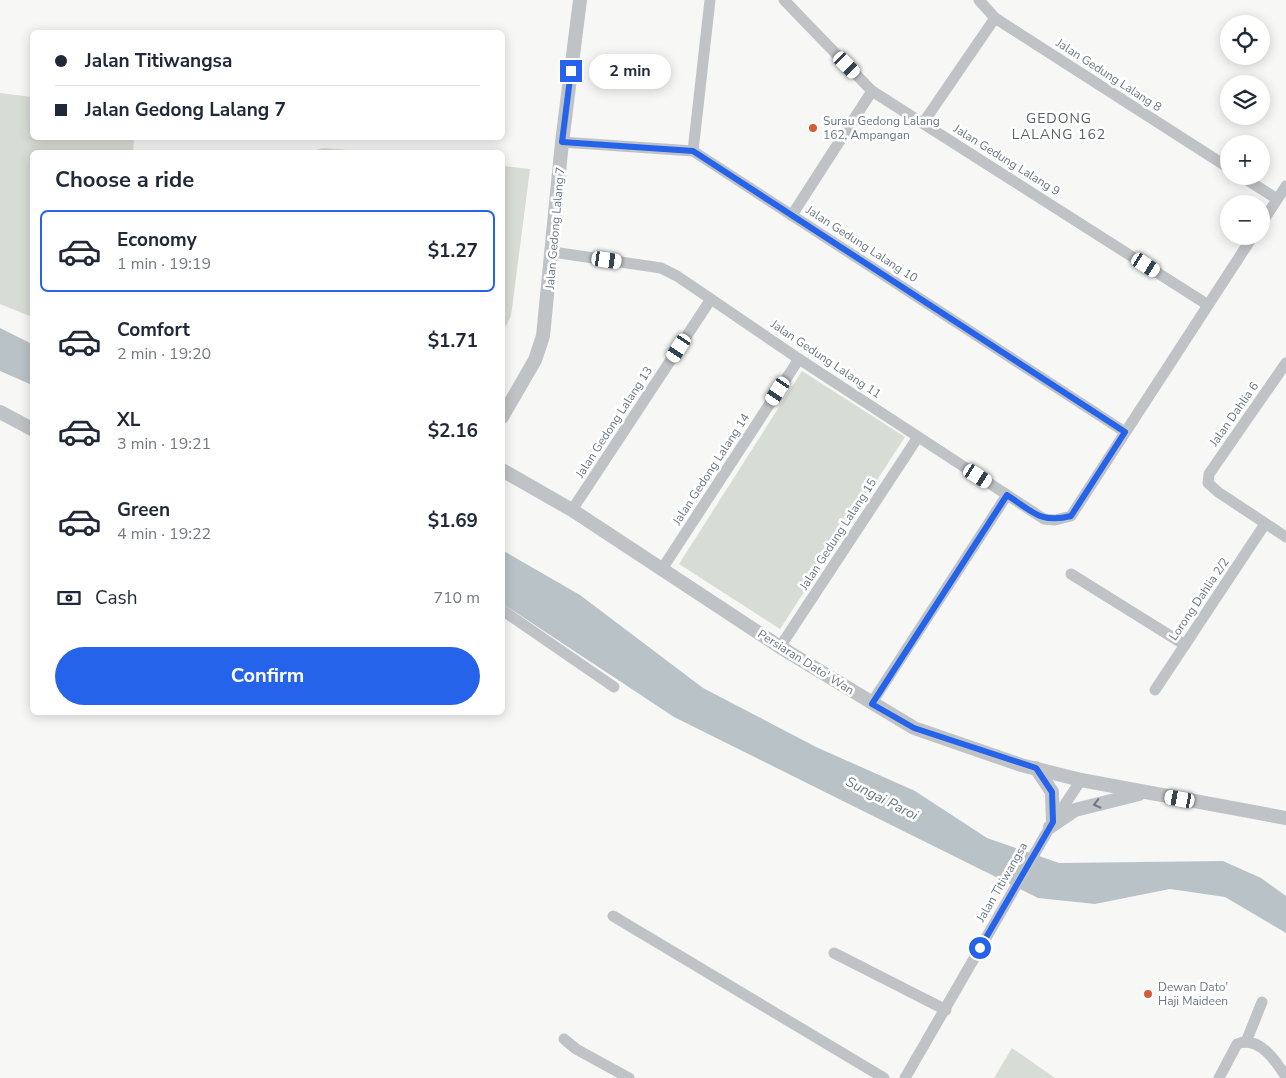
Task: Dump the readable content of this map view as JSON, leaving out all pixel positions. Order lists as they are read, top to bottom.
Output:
{
  "streets": {
    "street": [
      "Jalan Gedung Lalang 8",
      "Jalan Gedung Lalang 9",
      "Jalan Gedong Lalang 7",
      "Jalan Gedung Lalang 10",
      "Jalan Gedung Lalang 11",
      "Jalan Dahlia 6",
      "Jalan Gedong Lalang 13",
      "Jalan Gedong Lalang 14",
      "Jalan Gedung Lalang 15",
      "Lorong Dahlia 2/2",
      "Persiaran Dato' Wan",
      "Jalan Titiwangsa"
    ]
  },
  "crossings": [
    ["Jalan Gedong Lalang 7", "Jalan Gedung Lalang 10"],
    ["Jalan Gedong Lalang 7", "Jalan Gedung Lalang 11"],
    ["Jalan Gedung Lalang 10", "Jalan Gedung Lalang 11"],
    ["Jalan Gedung Lalang 11", "Jalan Gedong Lalang 13"],
    ["Jalan Gedung Lalang 11", "Jalan Gedong Lalang 14"],
    ["Jalan Gedung Lalang 11", "Jalan Gedung Lalang 15"],
    ["Jalan Dahlia 6", "Lorong Dahlia 2/2"],
    ["Jalan Gedong Lalang 13", "Persiaran Dato' Wan"],
    ["Jalan Gedong Lalang 14", "Persiaran Dato' Wan"],
    ["Jalan Gedung Lalang 15", "Persiaran Dato' Wan"],
    ["Persiaran Dato' Wan", "Jalan Titiwangsa"]
  ],
  "districts": ["GEDONG LALANG 162"],
  "water": ["Sungai Paroi"],
  "places": ["Surau Gedong Lalang 162, Ampangan", "Dewan Dato' Haji Maideen"],
  "page": {
    "map_buttons": ["+", "−"],
    "banner": ["Jalan Titiwangsa", "Jalan Gedong Lalang 7"],
    "bubble": "2 min",
    "heading": "Choose a ride",
    "list": [
      {
        "name": "Economy",
        "note": "1 min · 19:19",
        "value": "$1.27"
      },
      {
        "name": "Comfort",
        "note": "2 min · 19:20",
        "value": "$1.71"
      },
      {
        "name": "XL",
        "note": "3 min · 19:21",
        "value": "$2.16"
      },
      {
        "name": "Green",
        "note": "4 min · 19:22",
        "value": "$1.69"
      }
    ],
    "pay": ["Cash", "710 m"],
    "buttons": "Confirm"
  }
}
